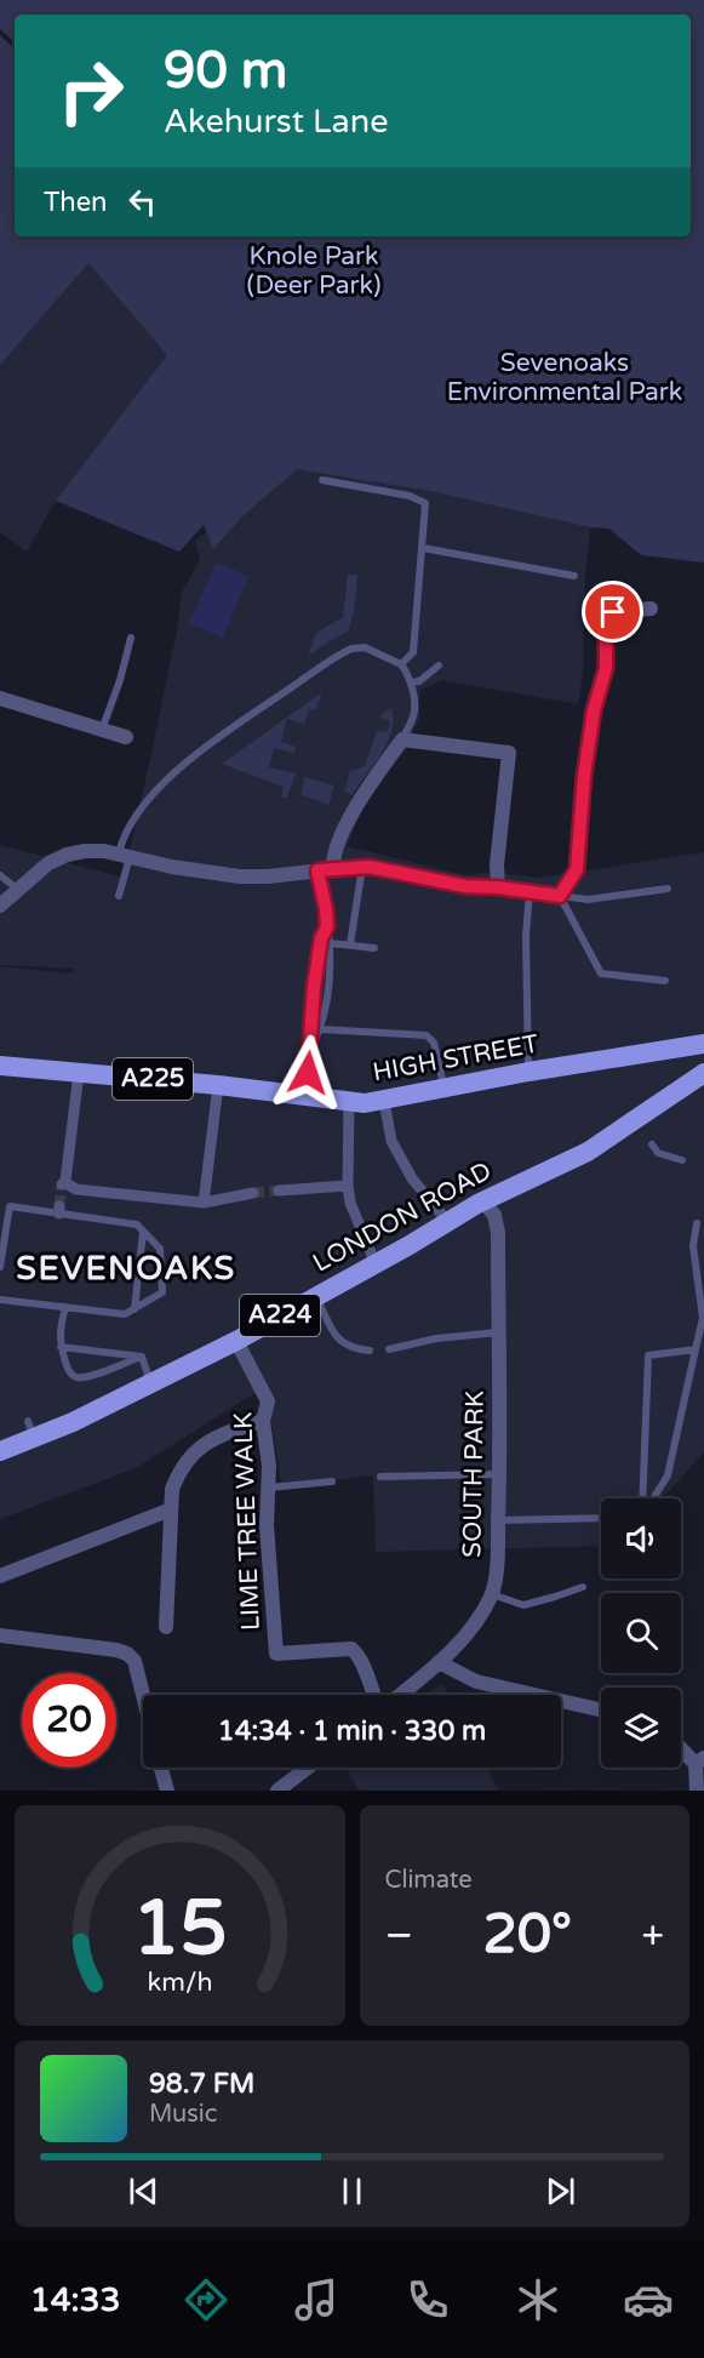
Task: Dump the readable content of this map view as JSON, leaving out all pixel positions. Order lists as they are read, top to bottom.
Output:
{
  "streets": {
    "main road": [
      "HIGH STREET",
      "A225",
      "LONDON ROAD",
      "A224"
    ],
    "street": ["SOUTH PARK", "LIME TREE WALK"]
  },
  "crossings": [
    ["LONDON ROAD", "SOUTH PARK"],
    ["LONDON ROAD", "LIME TREE WALK"]
  ],
  "districts": ["SEVENOAKS"],
  "parks": ["Knole Park (Deer Park)", "Sevenoaks Environmental Park"],
  "page": {
    "turn": ["90 m", "Akehurst Lane"],
    "then": "Then",
    "limit": "20",
    "trip": "14:34 · 1 min · 330 m",
    "tile": "Climate",
    "heat": ["−", "20°", "+"],
    "song": ["98.7 FM", "Music"],
    "tabs": "14:33",
    "gauge": ["15", "km/h"]
  }
}
